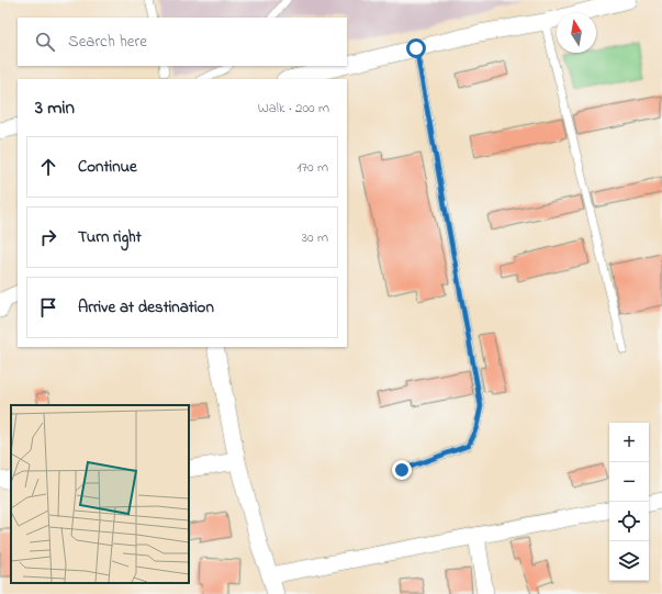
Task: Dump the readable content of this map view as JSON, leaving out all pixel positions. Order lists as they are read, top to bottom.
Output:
{
  "north": "top",
  "page": {
    "search": "Search here",
    "heading": ["3 min", "Walk · 200 m"],
    "list": [
      ["Continue", "170 m"],
      ["Turn right", "30 m"],
      "Arrive at destination"
    ],
    "map_buttons": ["+", "−"]
  }
}
